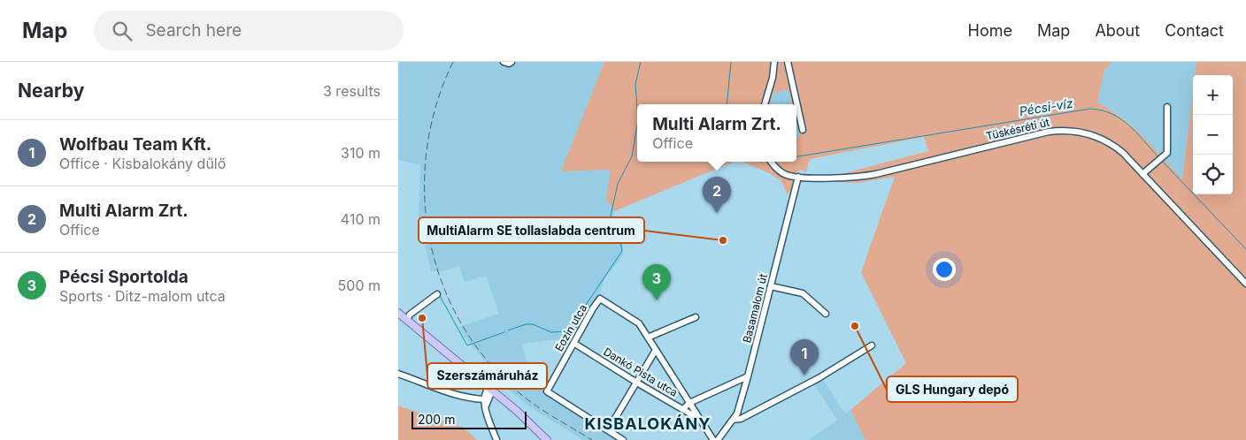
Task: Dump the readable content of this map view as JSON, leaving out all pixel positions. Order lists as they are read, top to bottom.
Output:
{
  "streets": {
    "street": [
      "Tüskésréti út",
      "Basamalom út",
      "Eozin utca",
      "Dankó Pista utca"
    ]
  },
  "crossings": [
    ["Tüskésréti út", "Basamalom út"],
    ["Eozin utca", "Dankó Pista utca"]
  ],
  "districts": ["KISBALOKÁNY"],
  "water": ["Pécsi-víz"],
  "places": ["MultiAlarm SE tollaslabda centrum", "Szerszámáruház", "GLS Hungary depó"],
  "scale_bar": "200 m",
  "page": {
    "header": "Map",
    "search": "Search here",
    "nav": [
      "Home",
      "Map",
      "About",
      "Contact"
    ],
    "heading": ["Nearby", "3 results"],
    "map_buttons": ["+", "−"],
    "popup": ["Multi Alarm Zrt.", "Office"],
    "list": [
      {
        "mark": "1",
        "name": "Wolfbau Team Kft.",
        "note": "Office · Kisbalokány dűlő",
        "value": "310 m"
      },
      {
        "mark": "2",
        "name": "Multi Alarm Zrt.",
        "note": "Office",
        "value": "410 m"
      },
      {
        "mark": "3",
        "name": "Pécsi Sportolda",
        "note": "Sports · Ditz-malom utca",
        "value": "500 m"
      }
    ],
    "pins": ["2", "3", "1"],
    "scale": "200 m"
  }
}
